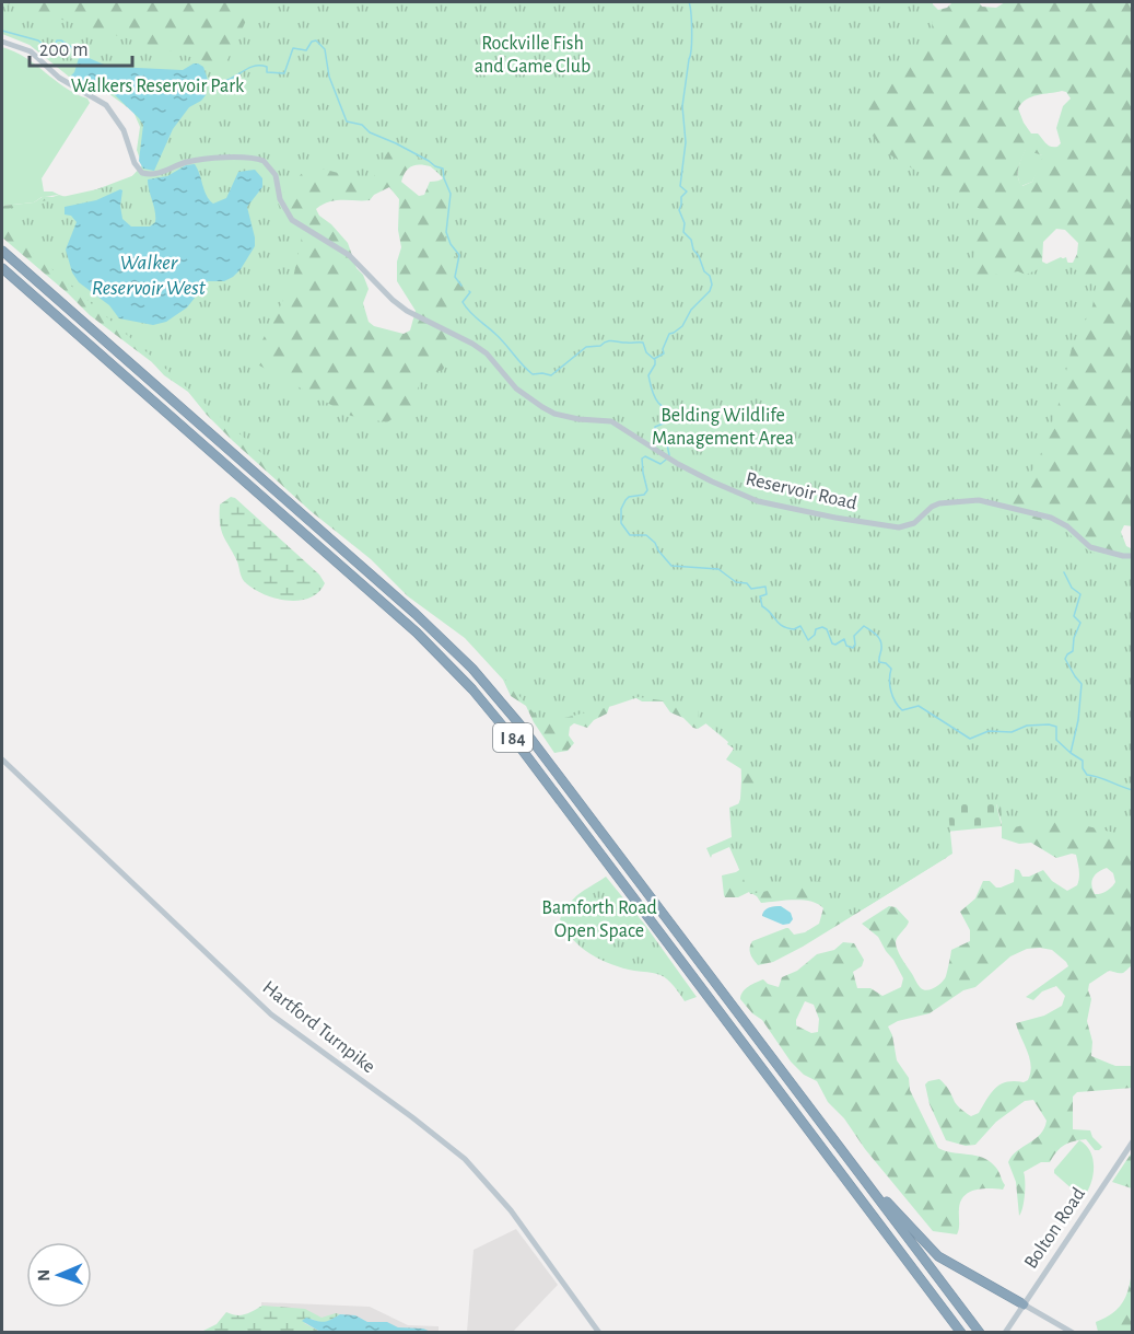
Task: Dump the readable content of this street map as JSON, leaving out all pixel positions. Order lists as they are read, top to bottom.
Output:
{
  "streets": {
    "highway": ["I 84"],
    "street": ["Reservoir Road", "Hartford Turnpike", "Bolton Road"]
  },
  "water": ["Walker Reservoir West"],
  "parks": [
    "Rockville Fish and Game Club",
    "Walkers Reservoir Park",
    "Belding Wildlife Management Area",
    "Bamforth Road Open Space"
  ],
  "scale_bar": "200 m",
  "north": "left"
}
